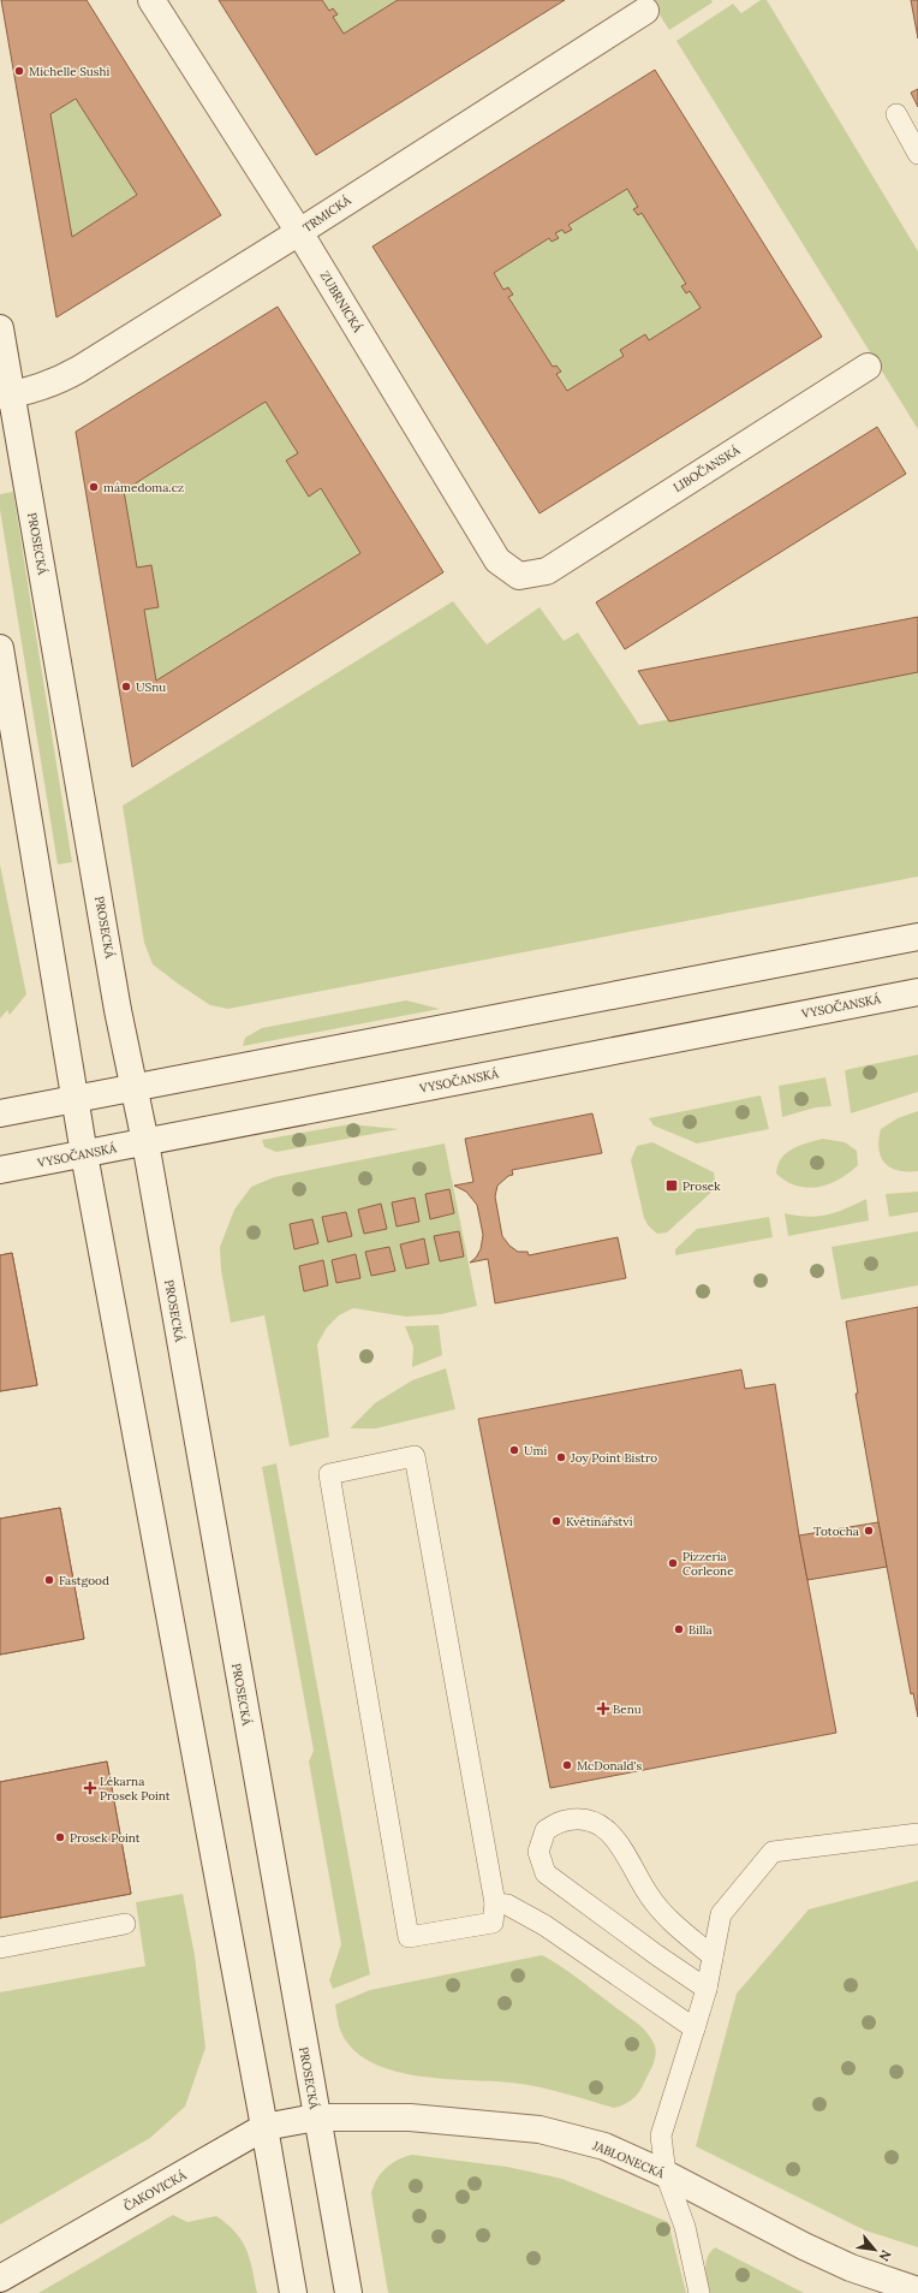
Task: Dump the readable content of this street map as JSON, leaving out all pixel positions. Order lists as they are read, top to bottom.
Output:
{
  "streets": {
    "main road": [
      "TRMICKÁ",
      "ZUBRNICKÁ",
      "LIBOČANSKÁ",
      "PROSECKÁ",
      "VYSOČANSKÁ",
      "JABLONECKÁ",
      "ČAKOVICKÁ"
    ]
  },
  "crossings": [
    ["TRMICKÁ", "ZUBRNICKÁ"],
    ["TRMICKÁ", "PROSECKÁ"],
    ["ZUBRNICKÁ", "LIBOČANSKÁ"],
    ["PROSECKÁ", "VYSOČANSKÁ"],
    ["PROSECKÁ", "JABLONECKÁ"],
    ["PROSECKÁ", "ČAKOVICKÁ"],
    ["JABLONECKÁ", "ČAKOVICKÁ"]
  ],
  "places": {
    "other": [
      "Michelle Sushi",
      "mámedoma.cz",
      "USnu",
      "Umi",
      "Joy Point Bistro",
      "Květinářství",
      "Totocha",
      "Pizzeria Corleone",
      "Fastgood",
      "Billa",
      "McDonald's",
      "Prosek Point"
    ],
    "transit": ["Prosek"],
    "health": ["Benu", "Lékarna Prosek Point"]
  },
  "north": "bottom right"
}
